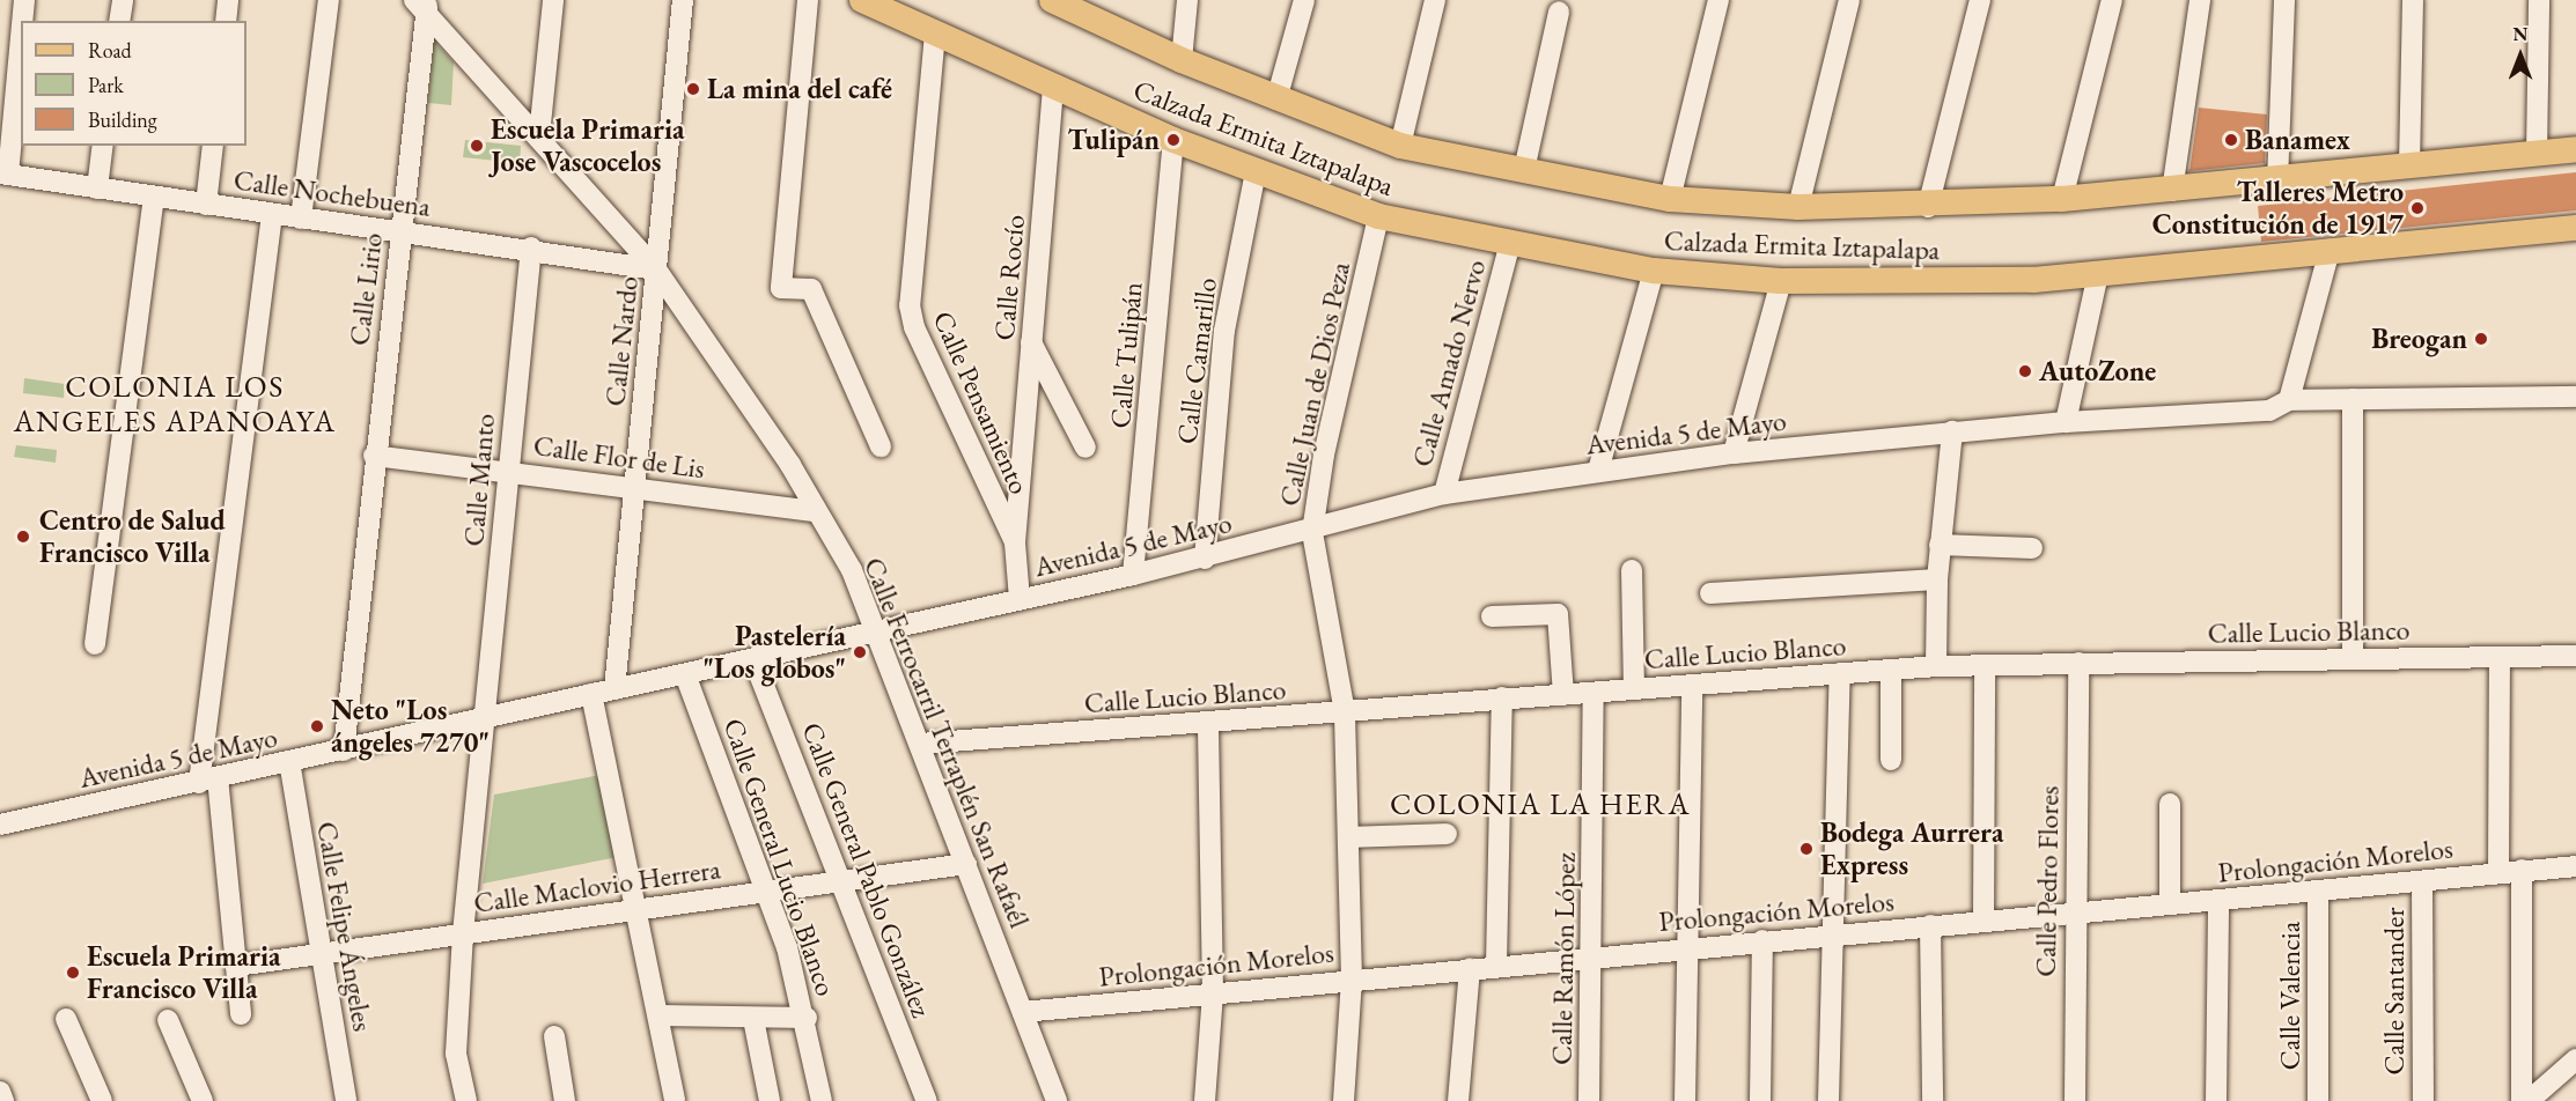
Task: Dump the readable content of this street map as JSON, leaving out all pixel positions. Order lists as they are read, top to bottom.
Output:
{
  "streets": {
    "main road": ["Calzada Ermita Iztapalapa"],
    "street": [
      "Calle Nochebuena",
      "Calle Rocío",
      "Calle Lirio",
      "Calle Nardo",
      "Calle Tulipán",
      "Calle Camarillo",
      "Calle Amado Nervo",
      "Calle Juan de Dios Peza",
      "Calle Pensamiento",
      "Avenida 5 de Mayo",
      "Calle Flor de Lis",
      "Calle Manto",
      "Calle Lucio Blanco",
      "Calle Ferrocarril Terraplén San Rafaél",
      "Calle General Lucio Blanco",
      "Prolongación Morelos",
      "Calle General Pablo González",
      "Calle Pedro Flores",
      "Calle Maclovio Herrera",
      "Calle Felipe Ángeles",
      "Calle Ramón López",
      "Calle Santander",
      "Calle Valencia"
    ]
  },
  "crossings": [
    ["Calzada Ermita Iztapalapa", "Calle Rocío"],
    ["Calzada Ermita Iztapalapa", "Calle Tulipán"],
    ["Calzada Ermita Iztapalapa", "Calle Camarillo"],
    ["Calzada Ermita Iztapalapa", "Calle Amado Nervo"],
    ["Calzada Ermita Iztapalapa", "Calle Juan de Dios Peza"],
    ["Calzada Ermita Iztapalapa", "Calle Pensamiento"],
    ["Calle Nochebuena", "Calle Lirio"],
    ["Calle Nochebuena", "Calle Nardo"],
    ["Calle Nochebuena", "Calle Manto"],
    ["Calle Nochebuena", "Calle Ferrocarril Terraplén San Rafaél"],
    ["Calle Rocío", "Calle Pensamiento"],
    ["Calle Rocío", "Avenida 5 de Mayo"],
    ["Calle Lirio", "Avenida 5 de Mayo"],
    ["Calle Lirio", "Calle Flor de Lis"],
    ["Calle Lirio", "Calle Ferrocarril Terraplén San Rafaél"],
    ["Calle Nardo", "Avenida 5 de Mayo"],
    ["Calle Nardo", "Calle Flor de Lis"],
    ["Calle Nardo", "Calle Ferrocarril Terraplén San Rafaél"],
    ["Calle Tulipán", "Avenida 5 de Mayo"],
    ["Calle Camarillo", "Avenida 5 de Mayo"],
    ["Calle Amado Nervo", "Avenida 5 de Mayo"],
    ["Calle Juan de Dios Peza", "Avenida 5 de Mayo"],
    ["Calle Juan de Dios Peza", "Calle Lucio Blanco"],
    ["Calle Juan de Dios Peza", "Prolongación Morelos"],
    ["Avenida 5 de Mayo", "Calle Manto"],
    ["Avenida 5 de Mayo", "Calle Ferrocarril Terraplén San Rafaél"],
    ["Avenida 5 de Mayo", "Calle General Lucio Blanco"],
    ["Avenida 5 de Mayo", "Calle General Pablo González"],
    ["Avenida 5 de Mayo", "Calle Felipe Ángeles"],
    ["Calle Flor de Lis", "Calle Manto"],
    ["Calle Flor de Lis", "Calle Ferrocarril Terraplén San Rafaél"],
    ["Calle Manto", "Calle Maclovio Herrera"],
    ["Calle Lucio Blanco", "Calle Ferrocarril Terraplén San Rafaél"],
    ["Calle Lucio Blanco", "Calle Pedro Flores"],
    ["Calle Lucio Blanco", "Calle Ramón López"],
    ["Calle Ferrocarril Terraplén San Rafaél", "Prolongación Morelos"],
    ["Calle Ferrocarril Terraplén San Rafaél", "Calle Maclovio Herrera"],
    ["Calle General Lucio Blanco", "Calle Maclovio Herrera"],
    ["Prolongación Morelos", "Calle Pedro Flores"],
    ["Prolongación Morelos", "Calle Ramón López"],
    ["Prolongación Morelos", "Calle Santander"],
    ["Prolongación Morelos", "Calle Valencia"],
    ["Calle General Pablo González", "Calle Maclovio Herrera"],
    ["Calle Maclovio Herrera", "Calle Felipe Ángeles"]
  ],
  "districts": ["COLONIA LOS ANGELES APANOAYA", "COLONIA LA HERA"],
  "places": [
    "La mina del café",
    "Tulipán",
    "Banamex",
    "Escuela Primaria Jose Vascocelos",
    "Talleres Metro Constitución de 1917",
    "Breogan",
    "AutoZone",
    "Centro de Salud Francisco Villa",
    "Pastelería \"Los globos\"",
    "Neto \"Los ángeles 7270\"",
    "Bodega Aurrera Express",
    "Escuela Primaria Francisco Villa"
  ],
  "legend": ["Road", "Park", "Building"],
  "north": "top"
}
